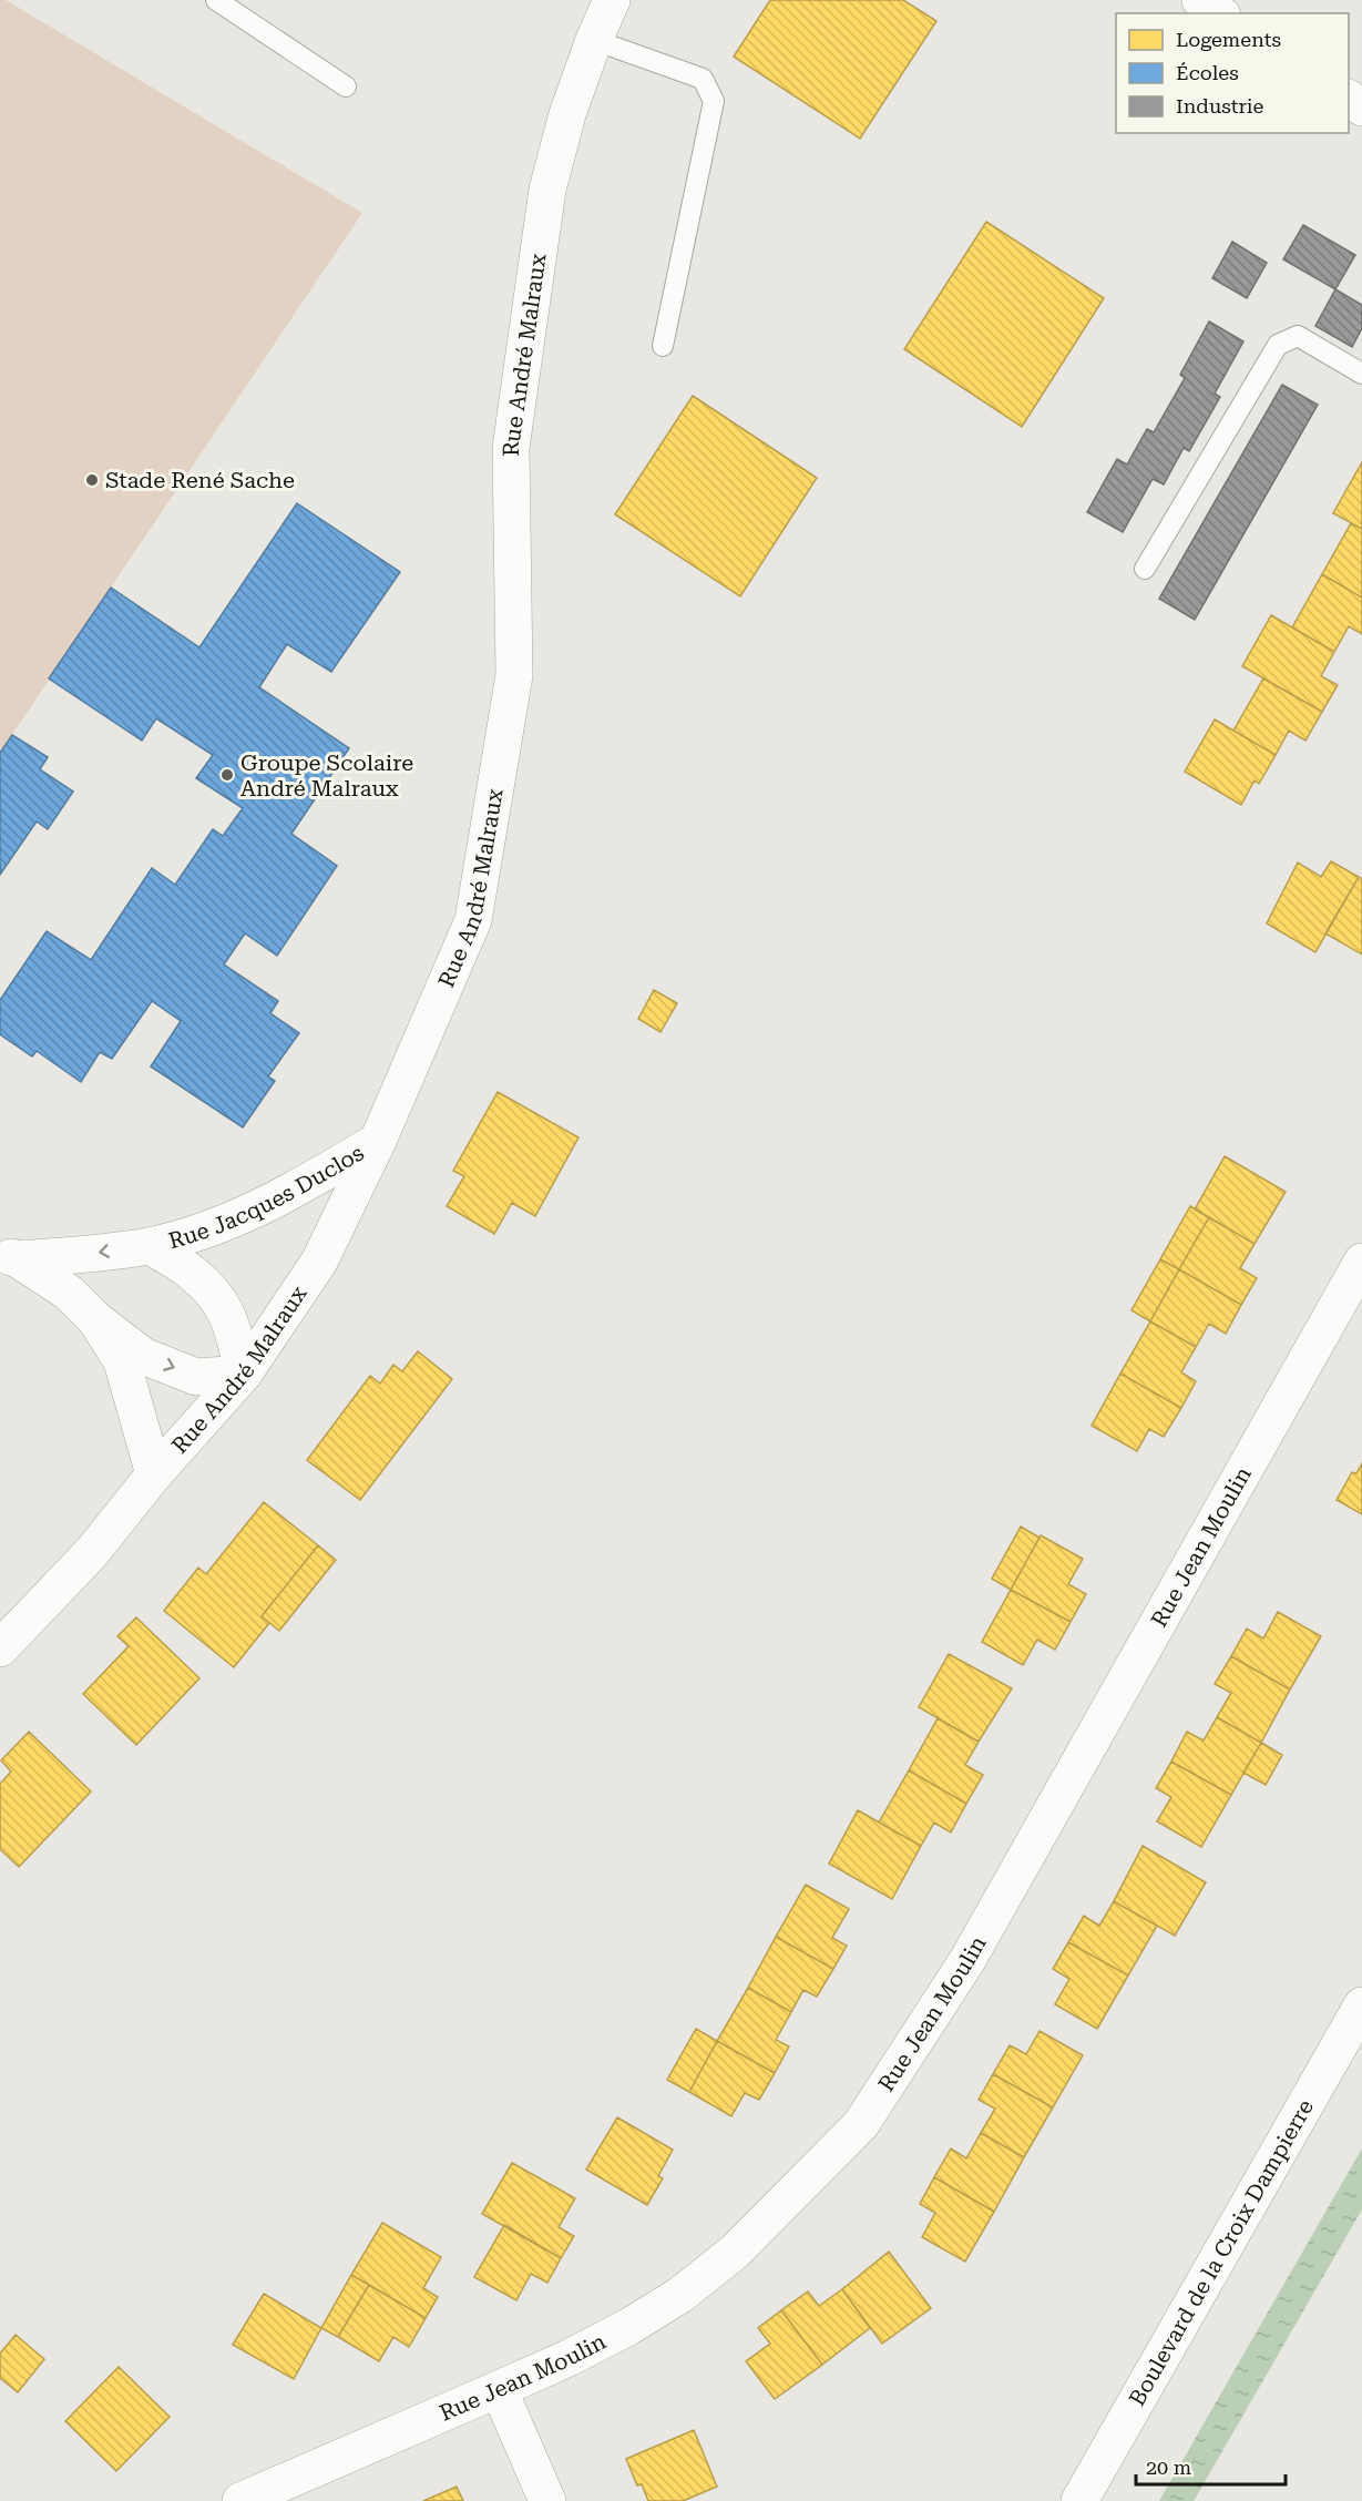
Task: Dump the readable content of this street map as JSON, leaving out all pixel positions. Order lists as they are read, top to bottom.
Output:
{
  "streets": {
    "street": [
      "Rue André Malraux",
      "Rue Jacques Duclos",
      "Rue Jean Moulin",
      "Boulevard de la Croix Dampierre"
    ]
  },
  "crossings": [
    ["Rue André Malraux", "Rue Jacques Duclos"]
  ],
  "places": ["Stade René Sache", "Groupe Scolaire André Malraux"],
  "legend": ["Logements", "Écoles", "Industrie"],
  "scale_bar": "20 m"
}
